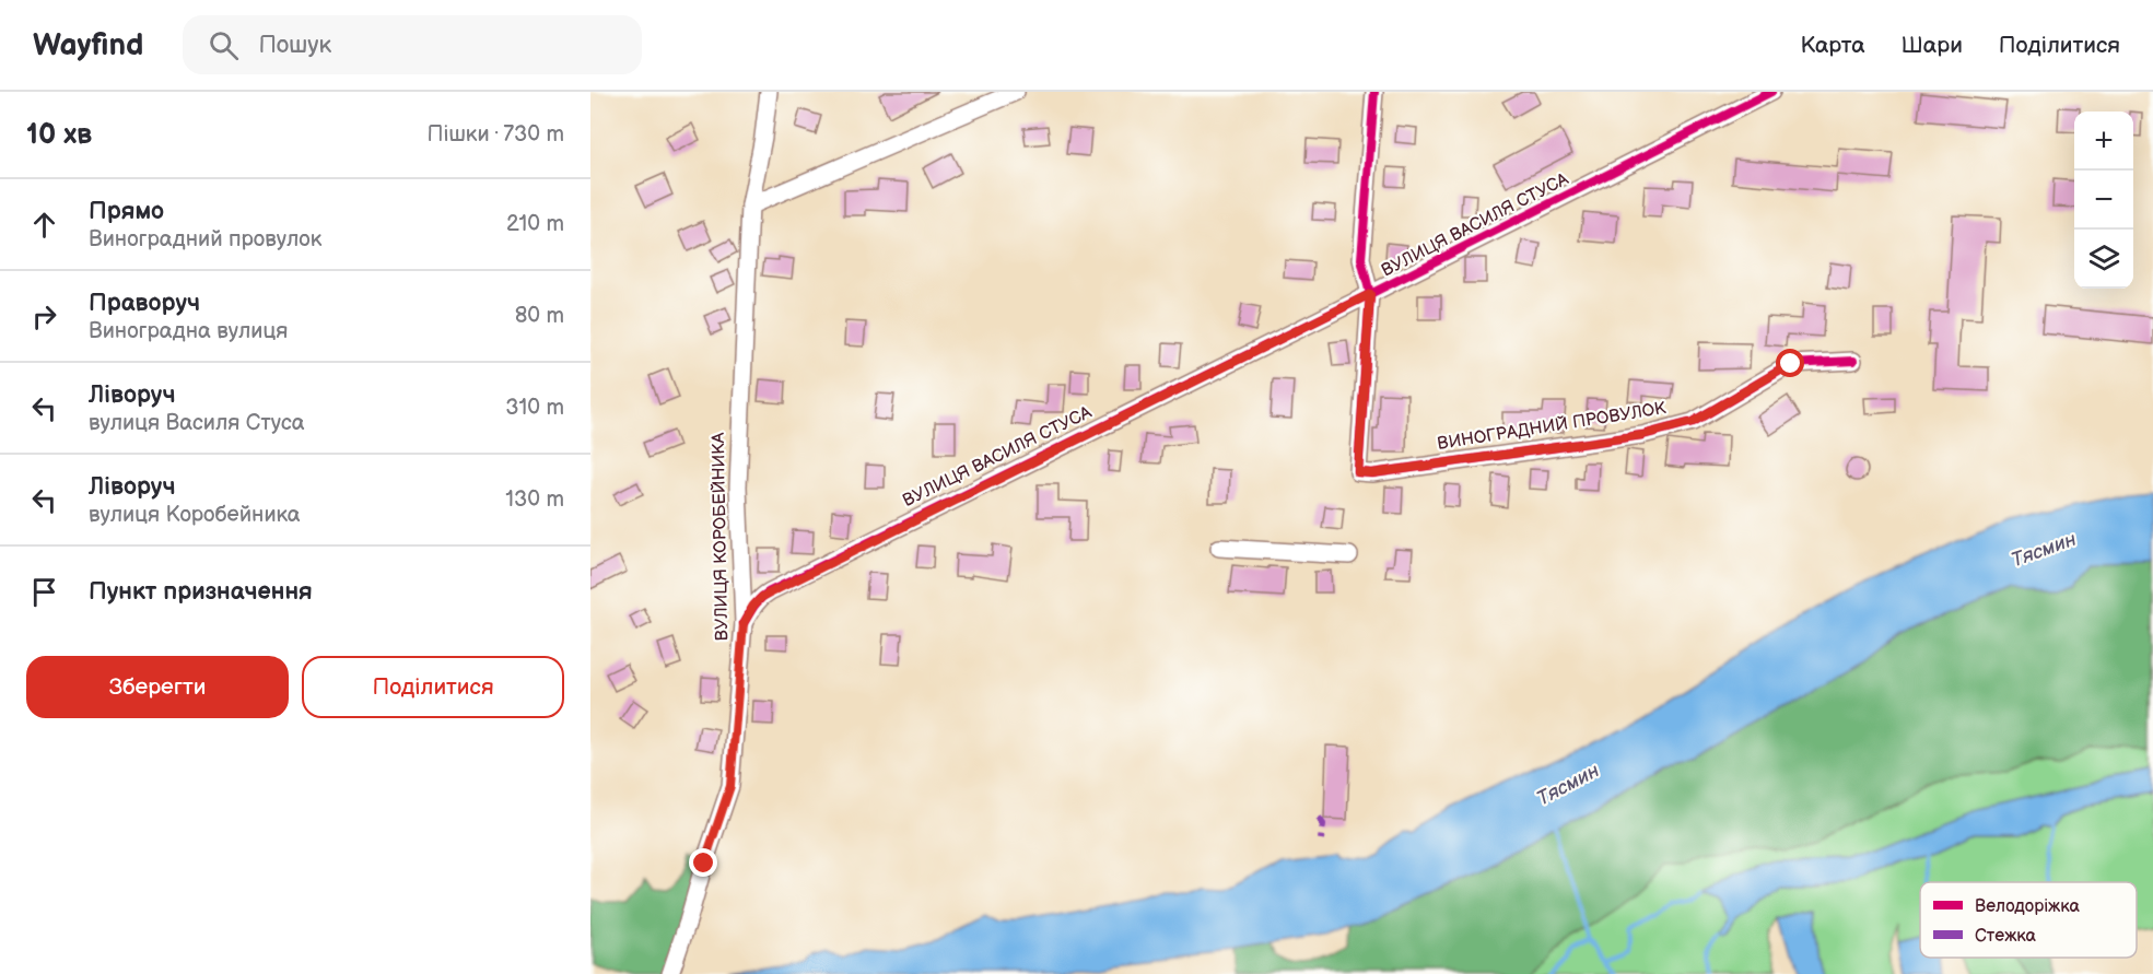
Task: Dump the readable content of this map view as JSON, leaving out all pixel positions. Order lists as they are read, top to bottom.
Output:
{
  "streets": {
    "street": ["ВУЛИЦЯ ВАСИЛЯ СТУСА", "ВИНОГРАДНИЙ ПРОВУЛОК", "ВУЛИЦЯ КОРОБЕЙНИКА"]
  },
  "crossings": [
    ["ВУЛИЦЯ ВАСИЛЯ СТУСА", "ВИНОГРАДНИЙ ПРОВУЛОК"],
    ["ВУЛИЦЯ ВАСИЛЯ СТУСА", "ВУЛИЦЯ КОРОБЕЙНИКА"]
  ],
  "water": ["Тясмин"],
  "legend": ["Велодоріжка", "Стежка"],
  "page": {
    "header": "Wayfind",
    "search": "Пошук",
    "nav": ["Карта", "Шари", "Поділитися"],
    "heading": ["10 хв", "Пішки · 730 m"],
    "map_buttons": ["+", "−"],
    "list": [
      ["Прямо", "Виноградний провулок", "210 m"],
      ["Праворуч", "Виноградна вулиця", "80 m"],
      ["Ліворуч", "вулиця Василя Стуса", "310 m"],
      ["Ліворуч", "вулиця Коробейника", "130 m"],
      "Пункт призначення"
    ],
    "buttons": ["Зберегти", "Поділитися"]
  }
}
